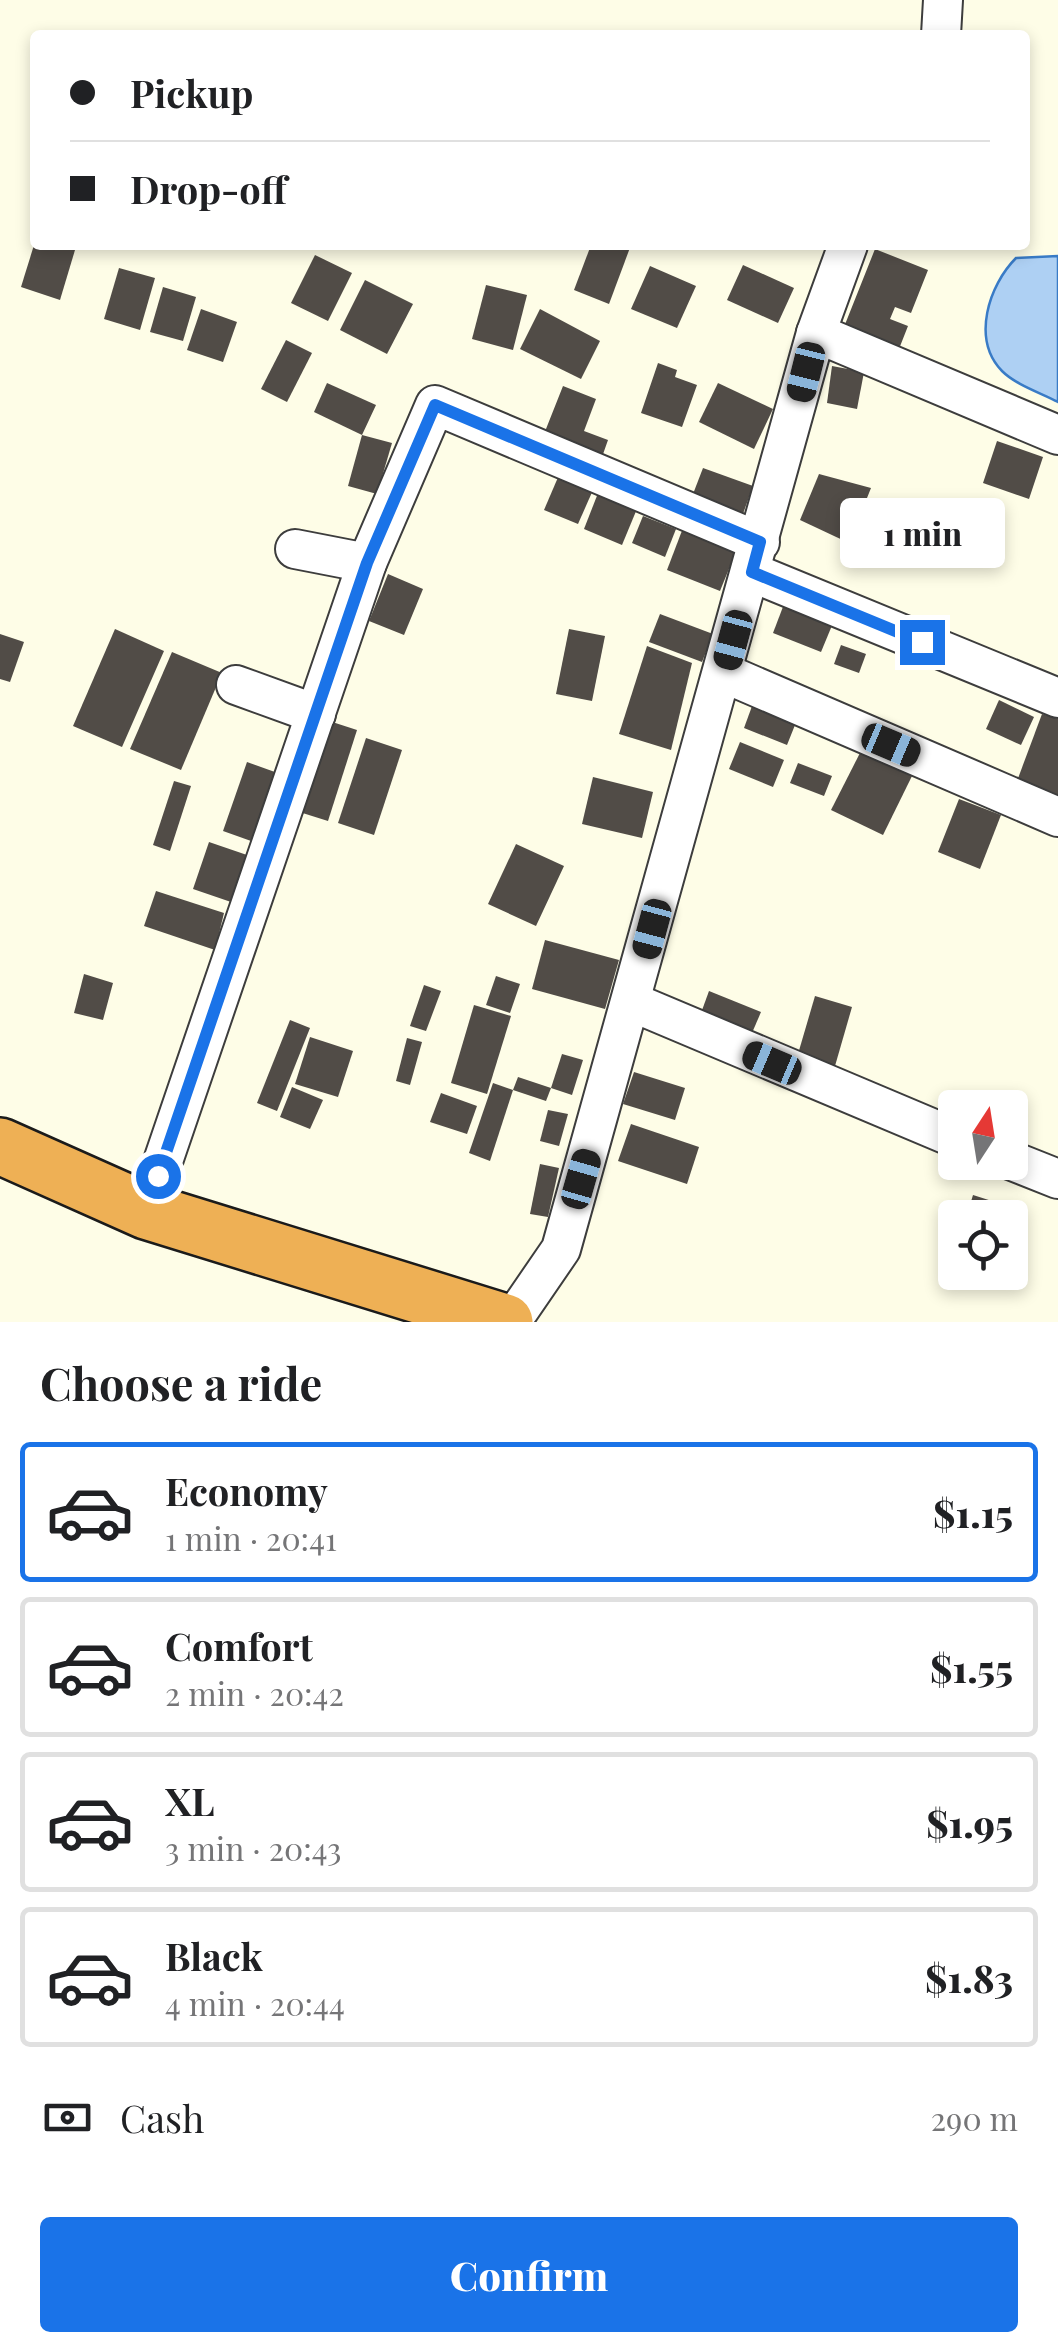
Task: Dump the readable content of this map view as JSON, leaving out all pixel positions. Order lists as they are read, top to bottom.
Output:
{
  "north": "top",
  "page": {
    "banner": ["Pickup", "Drop-off"],
    "bubble": "1 min",
    "heading": "Choose a ride",
    "list": [
      {
        "name": "Economy",
        "note": "1 min · 20:41",
        "value": "$1.15"
      },
      {
        "name": "Comfort",
        "note": "2 min · 20:42",
        "value": "$1.55"
      },
      {
        "name": "XL",
        "note": "3 min · 20:43",
        "value": "$1.95"
      },
      {
        "name": "Black",
        "note": "4 min · 20:44",
        "value": "$1.83"
      }
    ],
    "pay": ["Cash", "290 m"],
    "buttons": "Confirm"
  }
}
